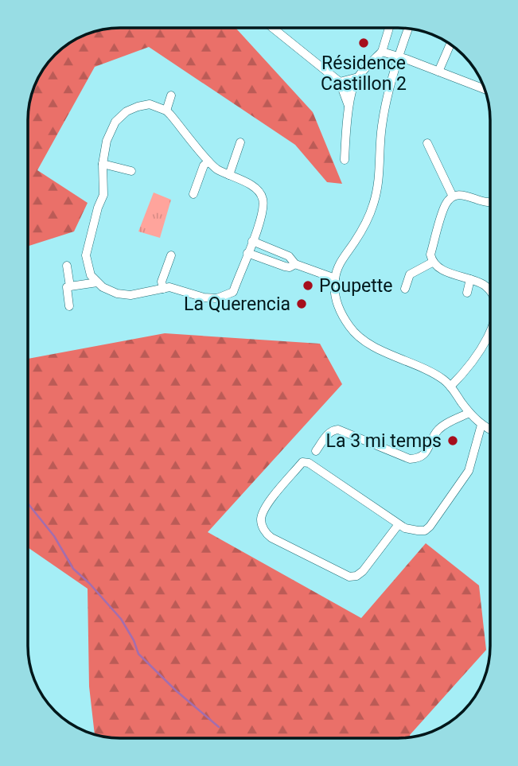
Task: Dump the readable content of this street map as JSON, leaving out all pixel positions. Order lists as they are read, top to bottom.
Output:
{
  "places": [
    "Résidence Castillon 2",
    "Poupette",
    "La Querencia",
    "La 3 mi temps"
  ]
}
